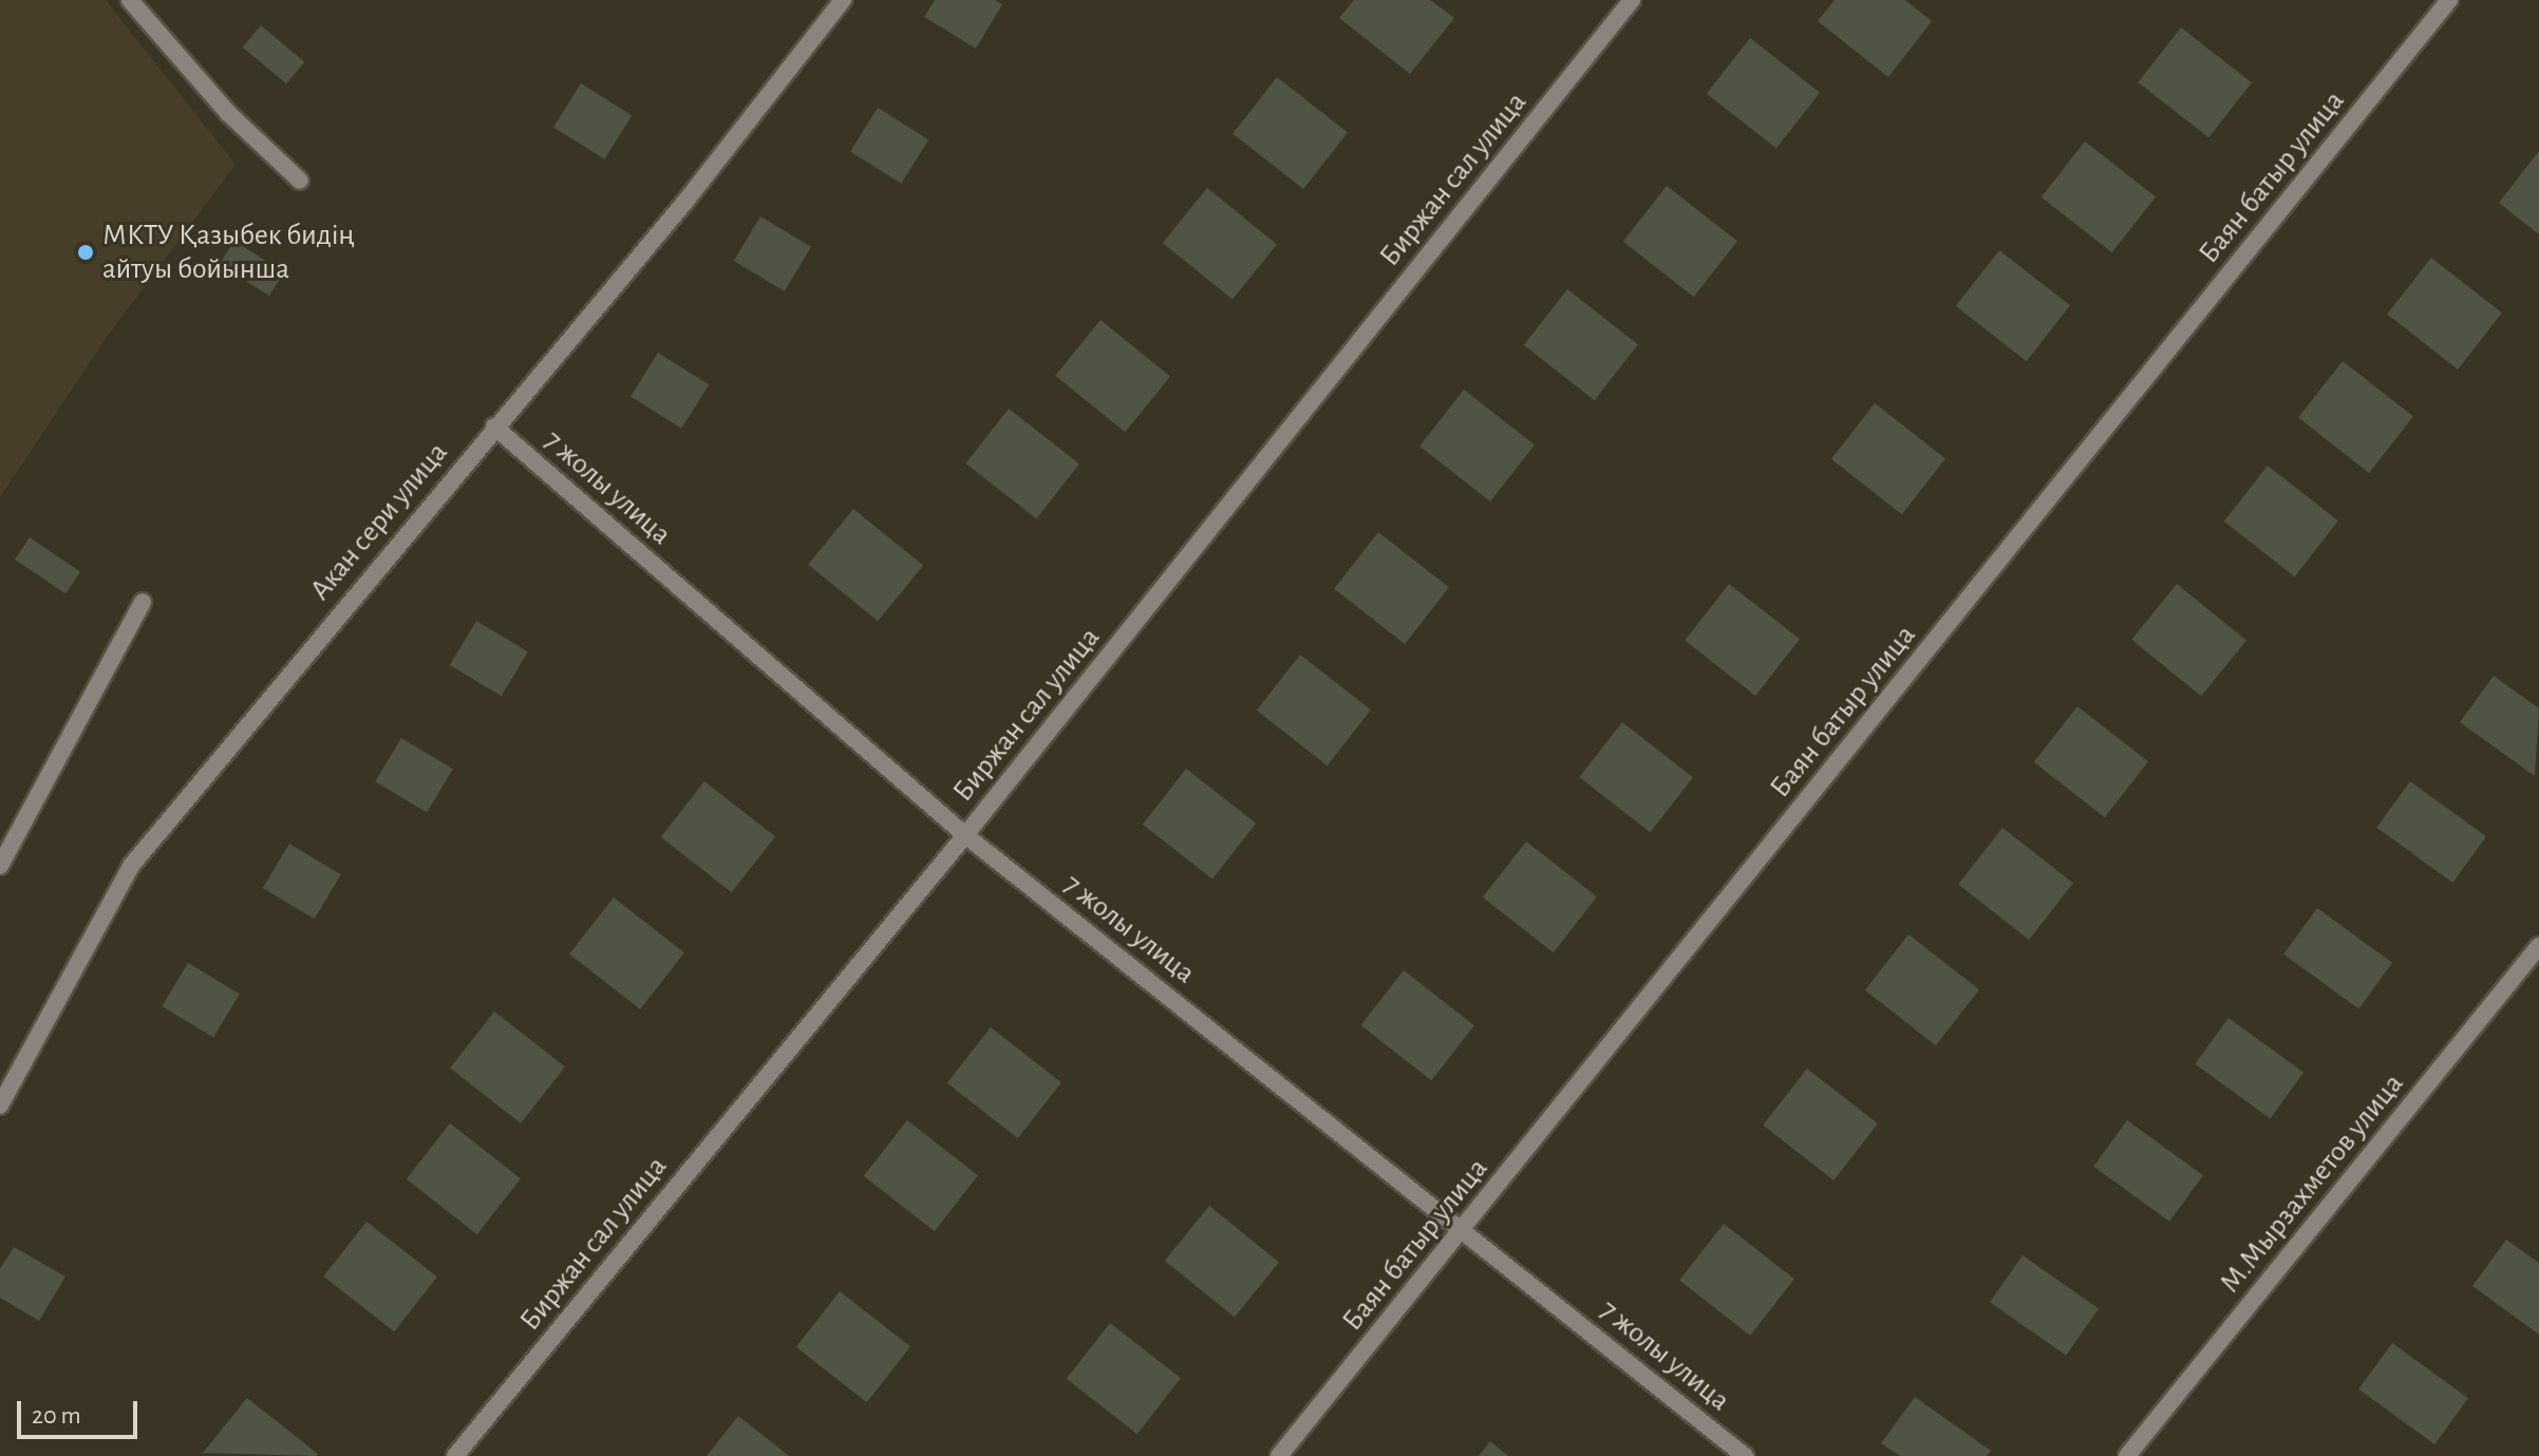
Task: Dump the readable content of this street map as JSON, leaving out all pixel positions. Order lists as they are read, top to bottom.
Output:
{
  "streets": {
    "street": [
      "Баян батыр улица",
      "Биржан сал улица",
      "7 жолы улица",
      "Акан сери улица",
      "М.Мырзахметов улица"
    ]
  },
  "crossings": [
    ["Баян батыр улица", "7 жолы улица"],
    ["Биржан сал улица", "7 жолы улица"],
    ["7 жолы улица", "Акан сери улица"]
  ],
  "places": ["МКТУ Қазыбек бидің айтуы бойынша"],
  "scale_bar": "20 m"
}
